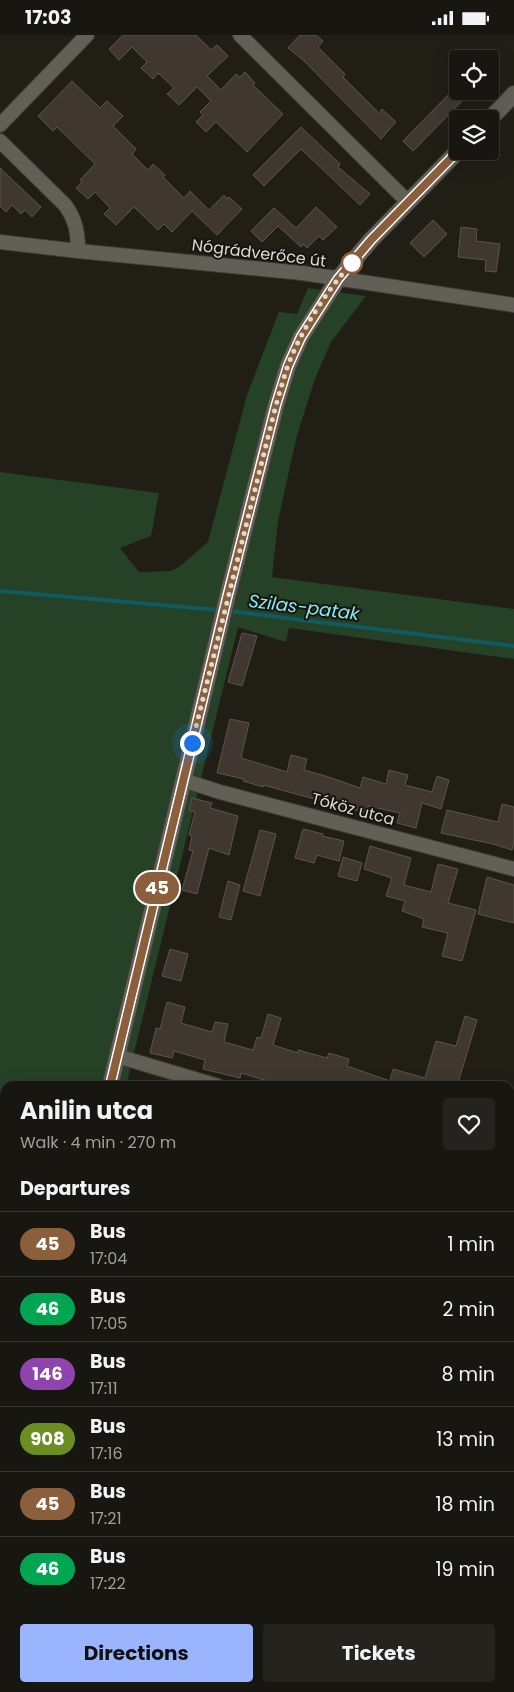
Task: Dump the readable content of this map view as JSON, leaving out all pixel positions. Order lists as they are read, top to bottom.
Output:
{
  "streets": {
    "street": ["Nógrádverőce út", "Tóköz utca"]
  },
  "water": ["Szilas-patak"],
  "lines": ["bus line 45"],
  "page": {
    "status": "17:03",
    "on_map": "45",
    "heading": [
      ["Anilin utca", "Walk · 4 min · 270 m"],
      "Departures"
    ],
    "list": [
      {
        "mark": "45",
        "name": "Bus",
        "note": "17:04",
        "value": "1 min"
      },
      {
        "mark": "46",
        "name": "Bus",
        "note": "17:05",
        "value": "2 min"
      },
      {
        "mark": "146",
        "name": "Bus",
        "note": "17:11",
        "value": "8 min"
      },
      {
        "mark": "908",
        "name": "Bus",
        "note": "17:16",
        "value": "13 min"
      },
      {
        "mark": "45",
        "name": "Bus",
        "note": "17:21",
        "value": "18 min"
      },
      {
        "mark": "46",
        "name": "Bus",
        "note": "17:22",
        "value": "19 min"
      }
    ],
    "buttons": ["Directions", "Tickets"]
  }
}
